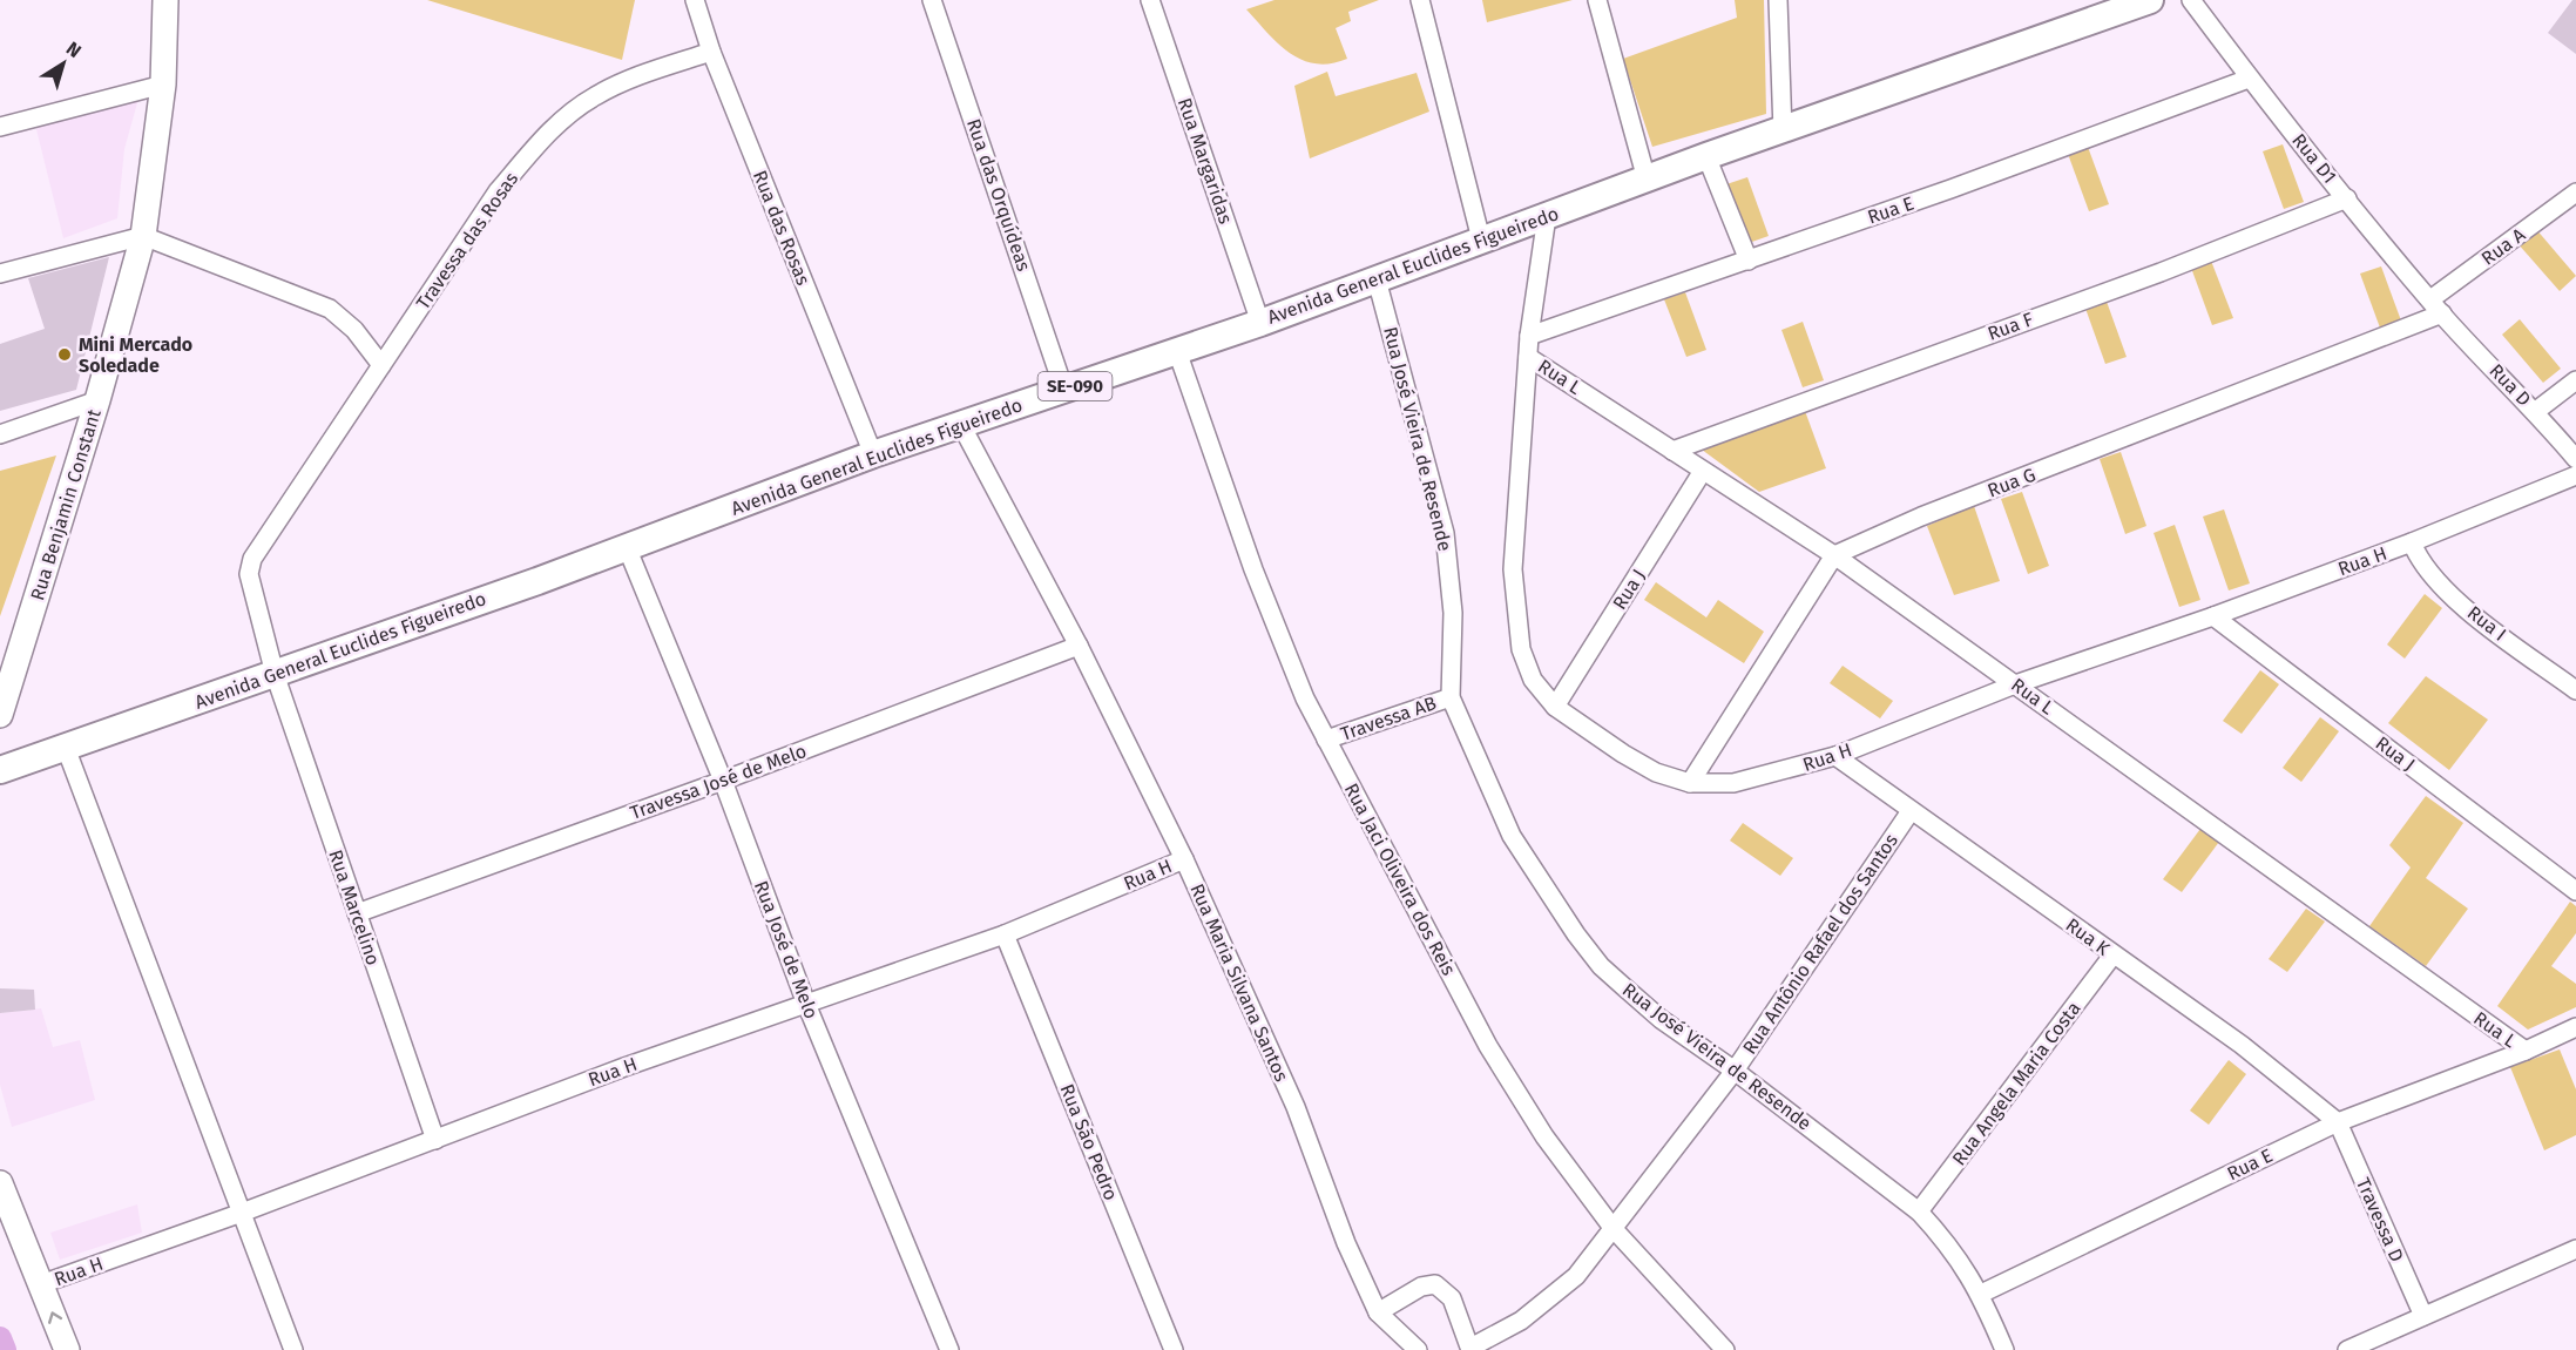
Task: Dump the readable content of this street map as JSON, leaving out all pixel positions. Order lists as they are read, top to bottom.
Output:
{
  "streets": {
    "main road": ["Avenida General Euclides Figueiredo", "SE-090"],
    "street": [
      "Rua D1",
      "Rua Margaridas",
      "Rua das Orquídeas",
      "Rua E",
      "Rua das Rosas",
      "Travessa das Rosas",
      "Rua A",
      "Rua F",
      "Rua L",
      "Rua D",
      "Rua José Vieira de Resende",
      "Rua G",
      "Rua Benjamin Constant",
      "Rua H",
      "Rua J",
      "Rua I",
      "Travessa AB",
      "Travessa José de Melo",
      "Rua Jaci Oliveira dos Reis",
      "Rua Marcelino",
      "Rua K",
      "Rua Antônio Rafael dos Santos",
      "Rua José de Melo",
      "Rua Maria Silvana Santos",
      "Rua Angela Maria Costa",
      "Rua São Pedro",
      "Travessa D"
    ]
  },
  "crossings": [
    ["Rua D1", "Rua E"],
    ["Rua D1", "Rua A"],
    ["Rua D1", "Rua F"],
    ["Rua D1", "Rua D"],
    ["Rua D1", "Rua G"],
    ["Rua Margaridas", "Avenida General Euclides Figueiredo"],
    ["Rua das Orquídeas", "Avenida General Euclides Figueiredo"],
    ["Rua E", "Rua L"],
    ["Rua E", "Rua José Vieira de Resende"],
    ["Rua E", "Rua H"],
    ["Rua E", "Rua K"],
    ["Rua E", "Travessa D"],
    ["Rua das Rosas", "Travessa das Rosas"],
    ["Rua das Rosas", "Avenida General Euclides Figueiredo"],
    ["Travessa das Rosas", "Avenida General Euclides Figueiredo"],
    ["Travessa das Rosas", "Rua Marcelino"],
    ["Avenida General Euclides Figueiredo", "Rua José Vieira de Resende"],
    ["Avenida General Euclides Figueiredo", "Rua H"],
    ["Avenida General Euclides Figueiredo", "Rua Jaci Oliveira dos Reis"],
    ["Avenida General Euclides Figueiredo", "Rua Marcelino"],
    ["Avenida General Euclides Figueiredo", "Rua José de Melo"],
    ["Avenida General Euclides Figueiredo", "Rua Maria Silvana Santos"],
    ["Rua F", "Rua L"],
    ["Rua L", "Rua G"],
    ["Rua L", "Rua H"],
    ["Rua L", "Rua J"],
    ["Rua D", "Rua G"],
    ["Rua José Vieira de Resende", "Travessa AB"],
    ["Rua José Vieira de Resende", "Rua Antônio Rafael dos Santos"],
    ["Rua José Vieira de Resende", "Rua Angela Maria Costa"],
    ["Rua H", "Rua J"],
    ["Rua H", "Rua I"],
    ["Rua H", "Rua Marcelino"],
    ["Rua H", "Rua K"],
    ["Rua H", "Rua José de Melo"],
    ["Rua H", "Rua Maria Silvana Santos"],
    ["Rua H", "Rua São Pedro"],
    ["Travessa AB", "Rua Jaci Oliveira dos Reis"],
    ["Travessa José de Melo", "Rua Marcelino"],
    ["Travessa José de Melo", "Rua José de Melo"],
    ["Travessa José de Melo", "Rua Maria Silvana Santos"],
    ["Rua Jaci Oliveira dos Reis", "Rua Antônio Rafael dos Santos"],
    ["Rua K", "Rua Antônio Rafael dos Santos"],
    ["Rua K", "Rua Angela Maria Costa"],
    ["Rua K", "Travessa D"]
  ],
  "places": ["Mini Mercado Soledade"],
  "north": "top right"
}
